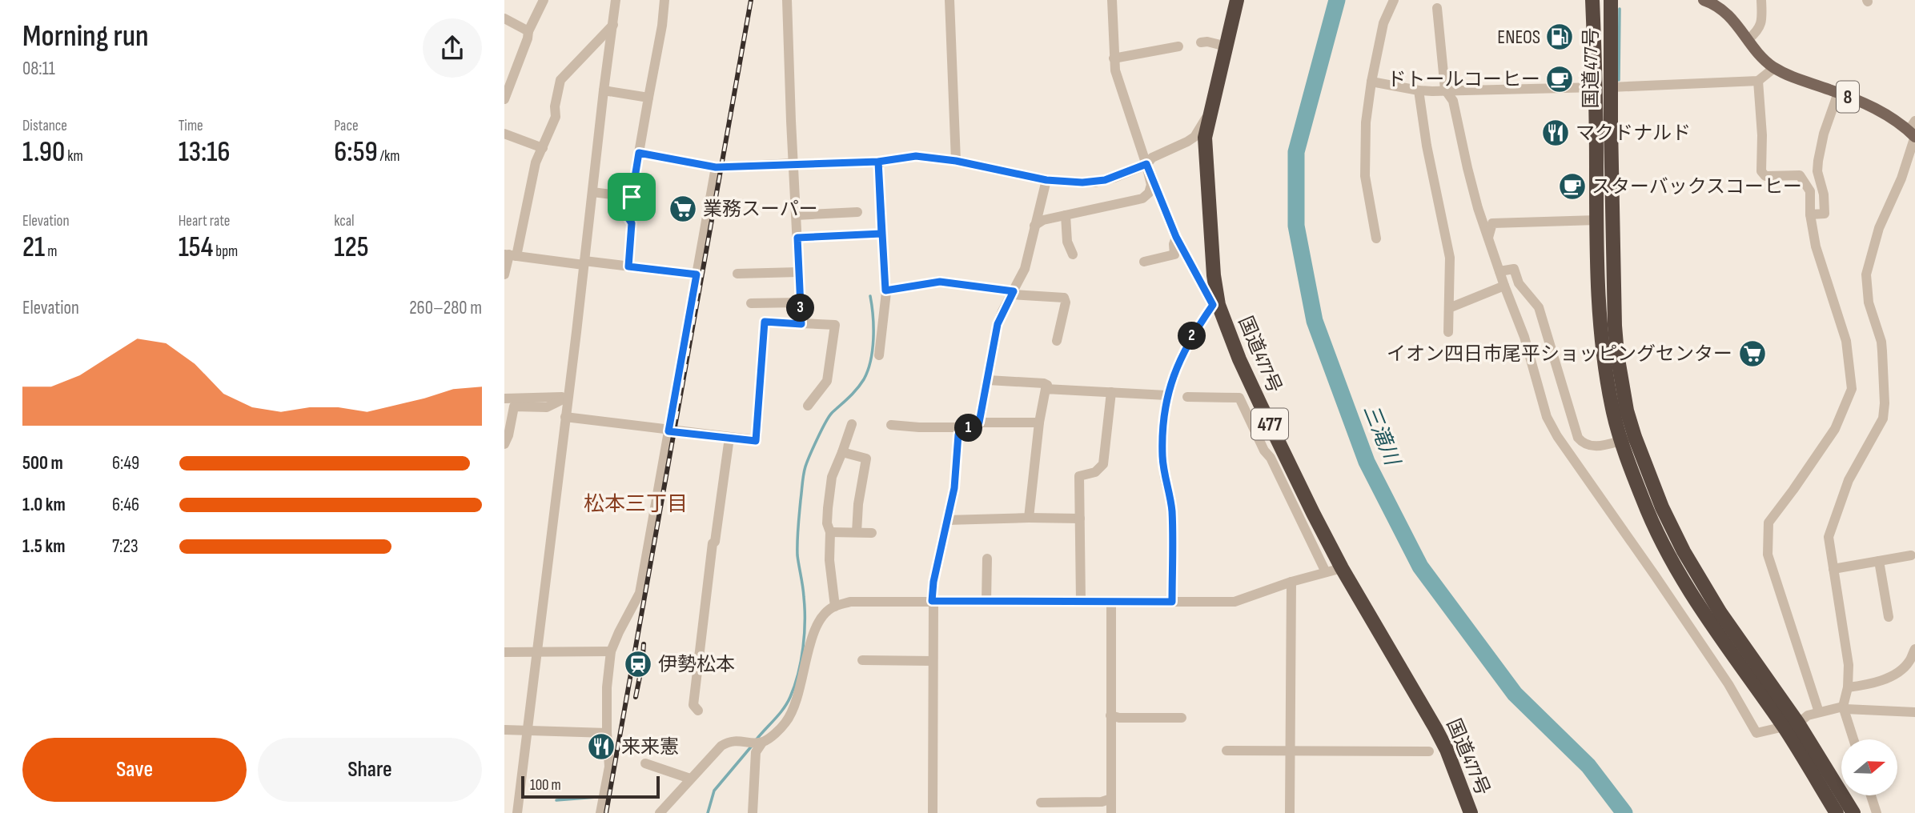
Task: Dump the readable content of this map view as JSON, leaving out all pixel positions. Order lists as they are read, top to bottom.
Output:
{
  "streets": {
    "highway": ["国道477号", "477"],
    "main road": ["8"]
  },
  "districts": ["松本三丁目"],
  "water": ["三滝川"],
  "places": {
    "fuel station": ["ENEOS"],
    "cafe": ["ドトールコーヒー", "スターバックスコーヒー"],
    "restaurant": ["マクドナルド", "来来憲"],
    "supermarket": ["業務スーパー", "イオン四日市尾平ショッピングセンター"],
    "station": ["伊勢松本"]
  },
  "scale_bar": "100 m",
  "north": "right",
  "page": {
    "heading": ["Morning run", "08:11"],
    "stats": [
      ["Distance", "1.90 km"],
      ["Time", "13:16"],
      ["Pace", "6:59 /km"],
      ["Elevation", "21 m"],
      ["Heart rate", "154 bpm"],
      ["kcal", "125"]
    ],
    "chart": ["Elevation", "260–280 m"],
    "pins": ["3", "2", "1"],
    "list": [
      {
        "name": "500 m",
        "note": "6:49"
      },
      {
        "name": "1.0 km",
        "note": "6:46"
      },
      {
        "name": "1.5 km",
        "note": "7:23"
      }
    ],
    "buttons": ["Save", "Share"],
    "scale": "100 m"
  }
}
